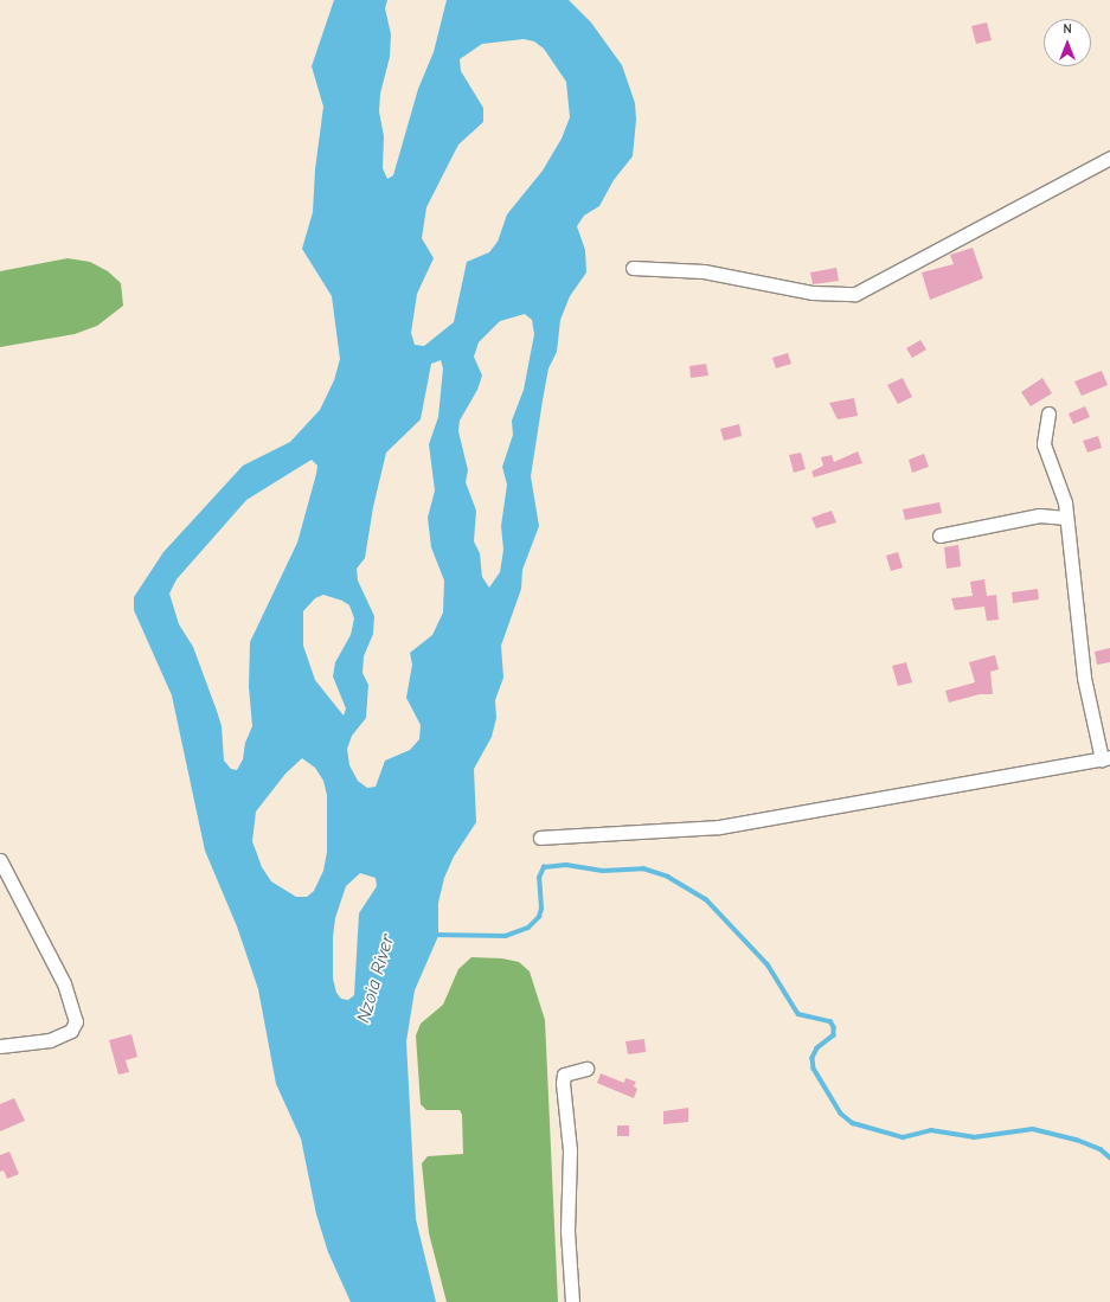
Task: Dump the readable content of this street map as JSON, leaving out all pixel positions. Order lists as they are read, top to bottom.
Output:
{
  "water": ["Nzoia River"],
  "north": "top"
}
